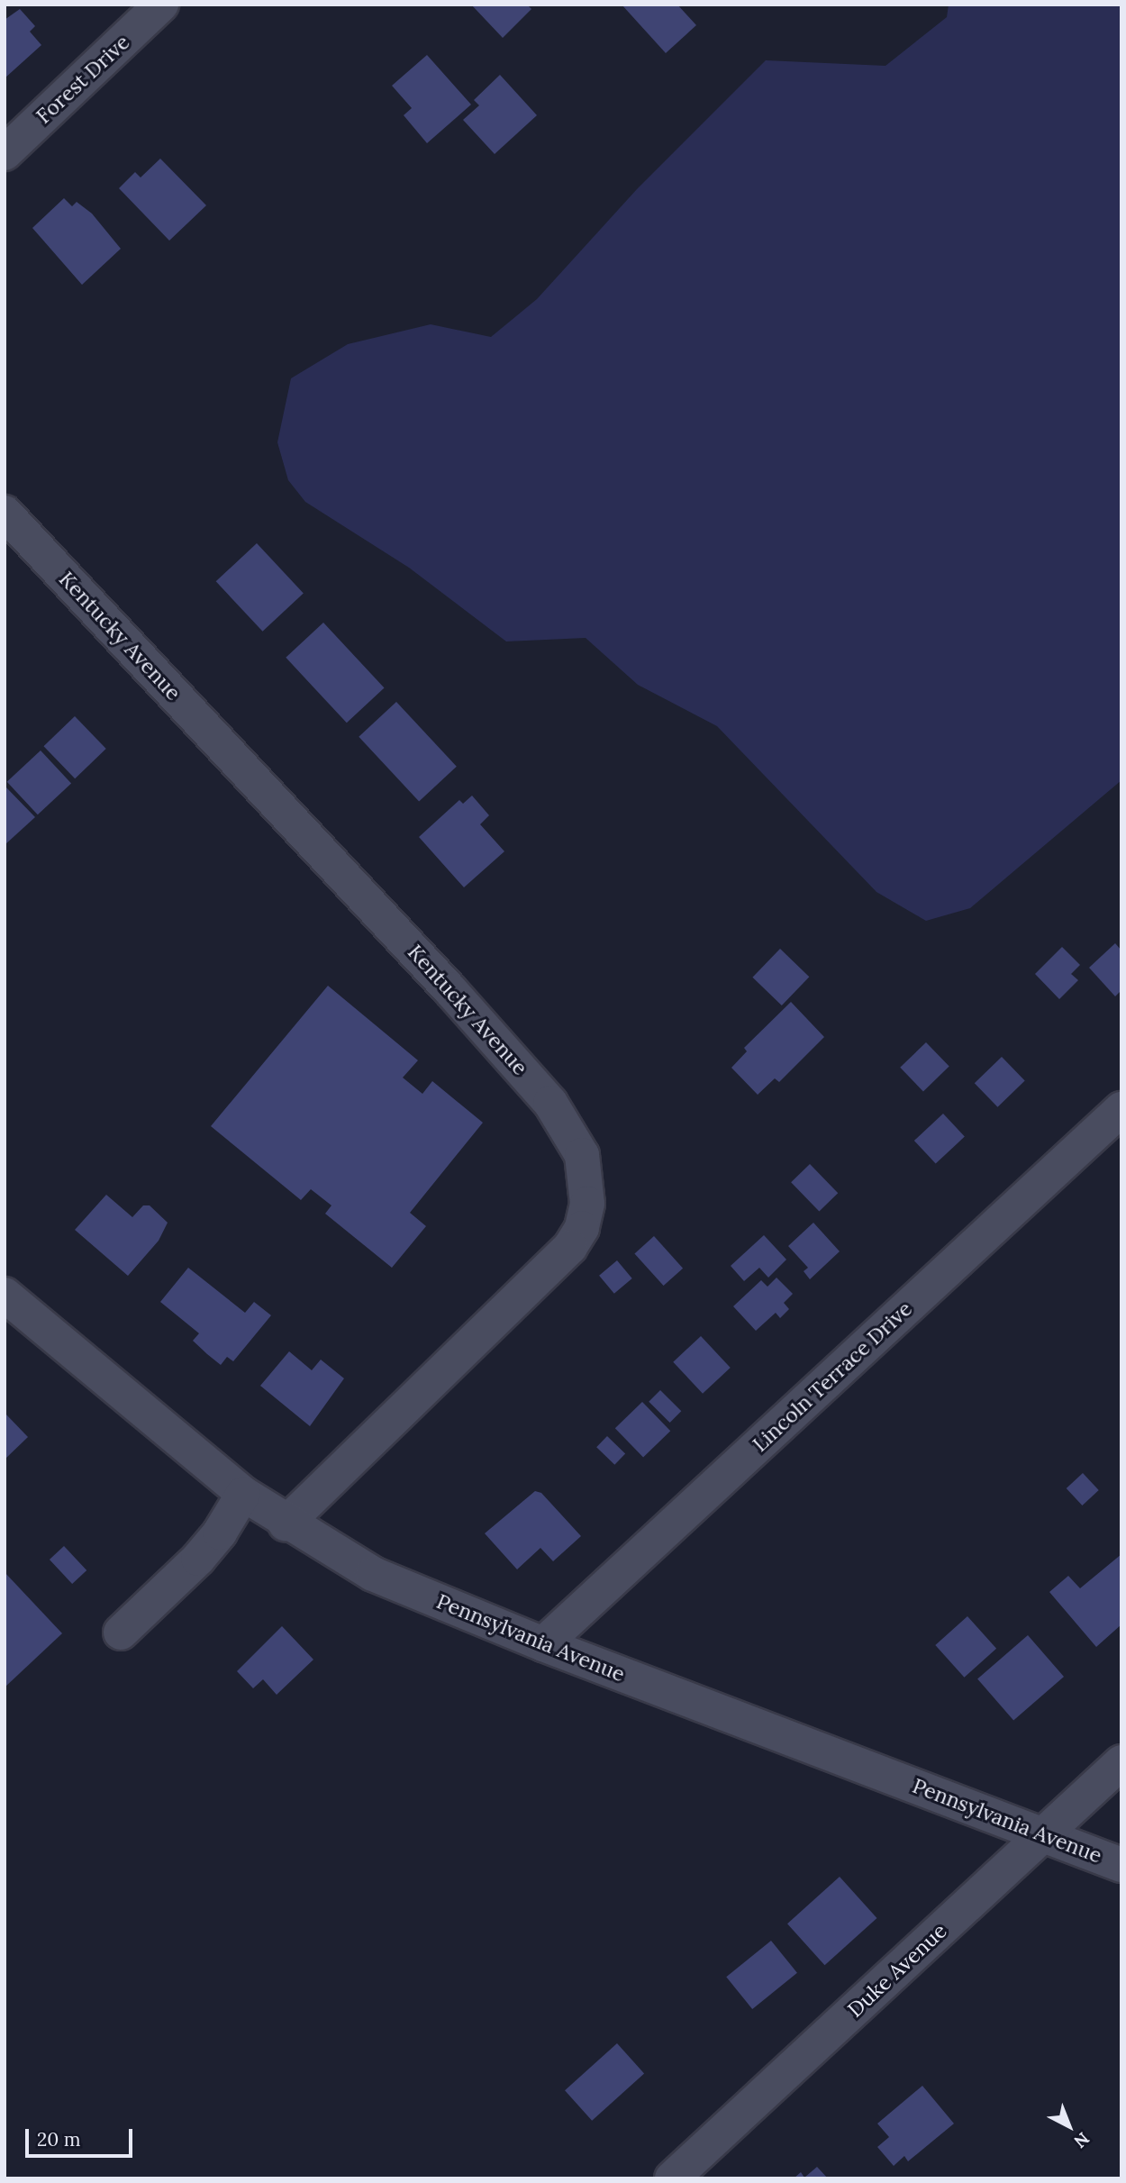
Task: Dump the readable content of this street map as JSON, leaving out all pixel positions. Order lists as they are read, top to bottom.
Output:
{
  "streets": {
    "street": [
      "Forest Drive",
      "Kentucky Avenue",
      "Lincoln Terrace Drive",
      "Pennsylvania Avenue",
      "Duke Avenue"
    ]
  },
  "crossings": [
    ["Kentucky Avenue", "Pennsylvania Avenue"],
    ["Lincoln Terrace Drive", "Pennsylvania Avenue"],
    ["Pennsylvania Avenue", "Duke Avenue"]
  ],
  "scale_bar": "20 m",
  "north": "bottom right"
}
